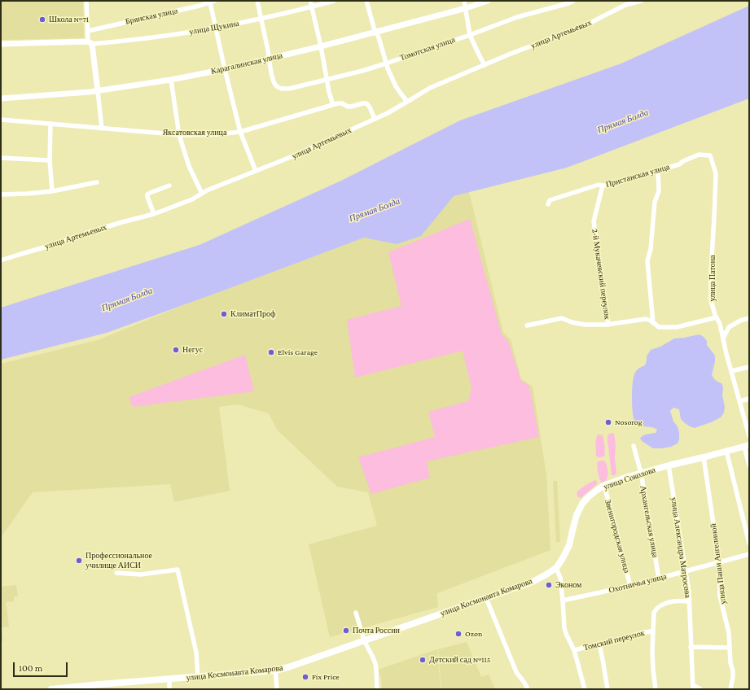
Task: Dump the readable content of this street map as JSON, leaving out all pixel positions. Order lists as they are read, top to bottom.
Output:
{
  "streets": {
    "main road": ["улица Соколова", "улица Космонавта Комарова"],
    "street": [
      "Брянская улица",
      "улица Щукина",
      "улица Артемьевых",
      "Томотская улица",
      "Карагалинская улица",
      "Яксатовская улица",
      "Пристанская улица",
      "2-й Мукачевский переулок",
      "улица Патона",
      "Архангельская улица",
      "Звенигородская улица",
      "улица Александра Матросова",
      "улица Паши Ангелиной",
      "Охотничья улица",
      "Томский переулок"
    ]
  },
  "crossings": [
    ["улица Артемьевых", "Яксатовская улица"],
    ["Томотская улица", "Карагалинская улица"],
    ["Пристанская улица", "2-й Мукачевский переулок"],
    ["Пристанская улица", "улица Патона"],
    ["улица Соколова", "Архангельская улица"],
    ["улица Соколова", "Звенигородская улица"],
    ["улица Соколова", "улица Александра Матросова"],
    ["улица Соколова", "улица Паши Ангелиной"],
    ["улица Соколова", "улица Космонавта Комарова"],
    ["Архангельская улица", "Охотничья улица"],
    ["Звенигородская улица", "Охотничья улица"],
    ["улица Александра Матросова", "Охотничья улица"],
    ["улица Паши Ангелиной", "Охотничья улица"]
  ],
  "water": ["Прямая Болда"],
  "places": [
    "Школа №71",
    "КлиматПроф",
    "Негус",
    "Elvis Garage",
    "Nosorog",
    "Профессиональное училище АИСИ",
    "Эконом",
    "Почта России",
    "Ozon",
    "Детский сад №115",
    "Fix Price"
  ],
  "scale_bar": "100 m"
}
